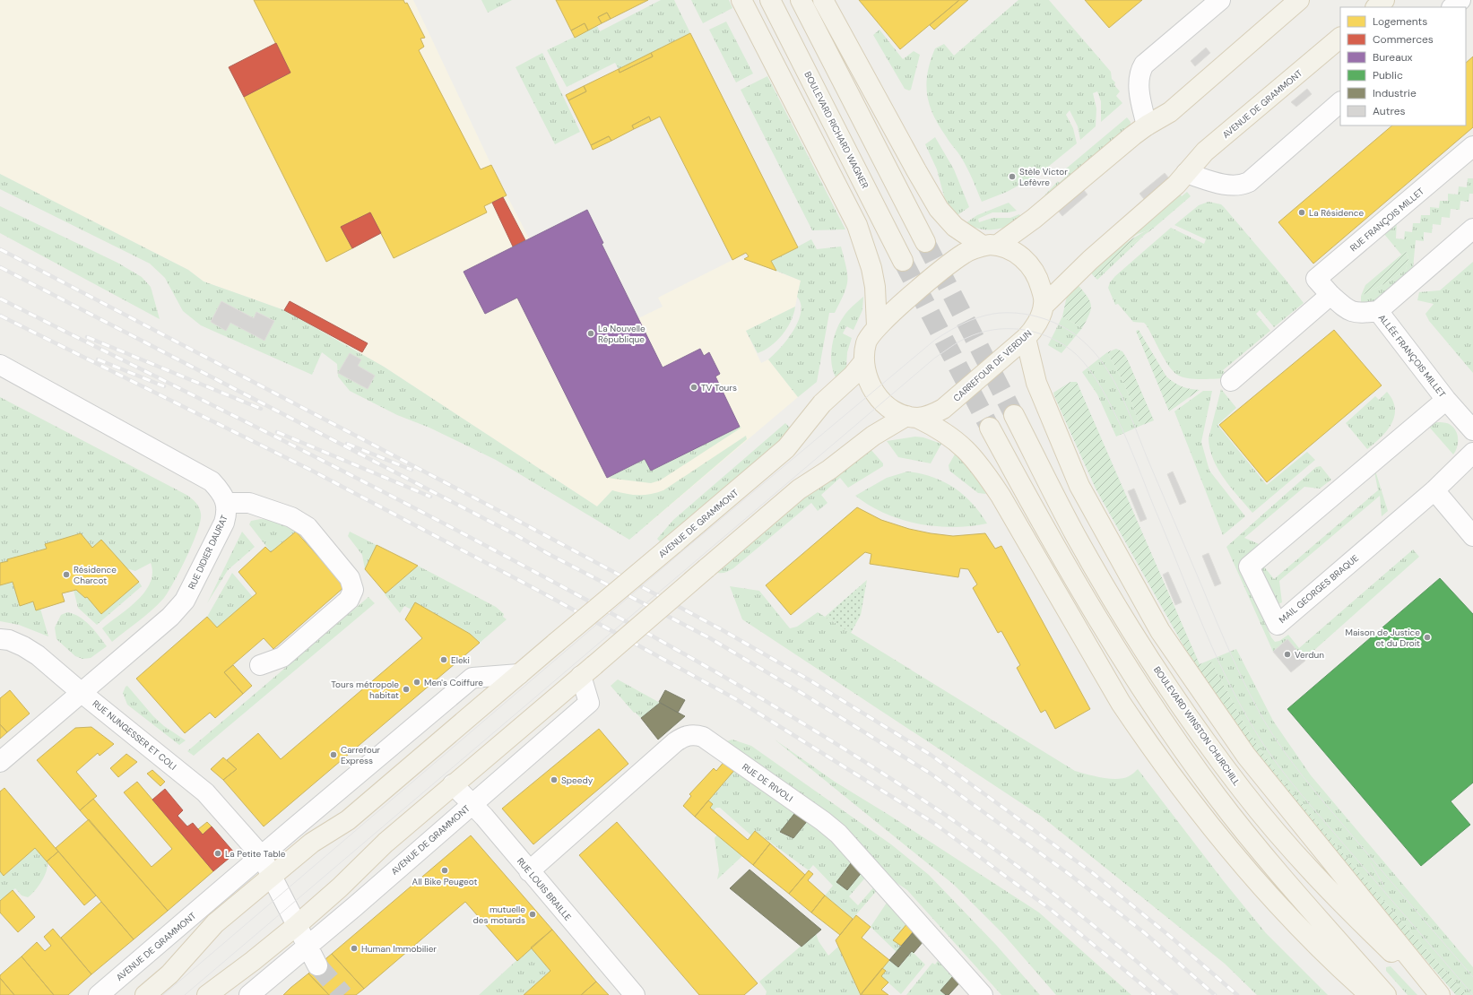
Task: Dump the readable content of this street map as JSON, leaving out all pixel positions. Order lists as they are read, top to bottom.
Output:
{
  "streets": {
    "main road": [
      "AVENUE DE GRAMMONT",
      "BOULEVARD RICHARD WAGNER",
      "CARREFOUR DE VERDUN",
      "BOULEVARD WINSTON CHURCHILL"
    ],
    "street": [
      "RUE FRANÇOIS MILLET",
      "ALLÉE FRANÇOIS MILLET",
      "RUE DIDIER DAURAT",
      "MAIL GEORGES BRAQUE",
      "RUE NUNGESSER ET COLI",
      "RUE DE RIVOLI",
      "RUE LOUIS BRAILLE"
    ]
  },
  "crossings": [
    ["AVENUE DE GRAMMONT", "CARREFOUR DE VERDUN"],
    ["AVENUE DE GRAMMONT", "RUE NUNGESSER ET COLI"],
    ["AVENUE DE GRAMMONT", "RUE LOUIS BRAILLE"],
    ["RUE FRANÇOIS MILLET", "ALLÉE FRANÇOIS MILLET"],
    ["ALLÉE FRANÇOIS MILLET", "MAIL GEORGES BRAQUE"],
    ["RUE DIDIER DAURAT", "RUE NUNGESSER ET COLI"],
    ["RUE DE RIVOLI", "RUE LOUIS BRAILLE"]
  ],
  "places": [
    "Stèle Victor Lefèvre",
    "La Résidence",
    "La Nouvelle République",
    "TV Tours",
    "Résidence Charcot",
    "Maison de Justice et du Droit",
    "Verdun",
    "Eleki",
    "Men's Coiffure",
    "Tours métropole habitat",
    "Carrefour Express",
    "Speedy",
    "La Petite Table",
    "All Bike Peugeot",
    "mutuelle des motards",
    "Human Immobilier"
  ],
  "legend": [
    "Logements",
    "Commerces",
    "Bureaux",
    "Public",
    "Industrie",
    "Autres"
  ]
}
